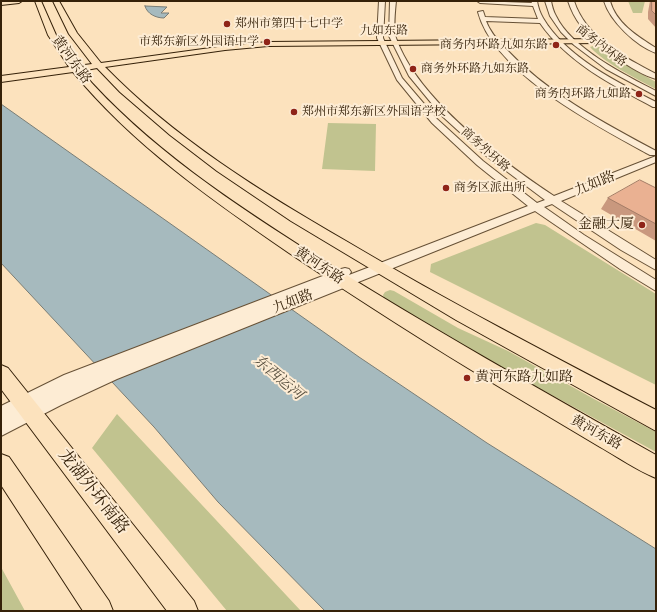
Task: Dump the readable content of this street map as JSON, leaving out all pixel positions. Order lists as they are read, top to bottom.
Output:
{
  "streets": {
    "main road": ["九如东路", "黄河东路", "龙湖外环南路"],
    "street": ["商务内环路", "商务外环路", "九如路"]
  },
  "crossings": [
    ["九如东路", "商务内环路"],
    ["九如东路", "黄河东路"],
    ["九如东路", "商务外环路"],
    ["黄河东路", "九如路"],
    ["商务外环路", "九如路"],
    ["九如路", "龙湖外环南路"]
  ],
  "water": ["东西运河"],
  "places": [
    "郑州市第四十七中学",
    "市郑东新区外国语中学",
    "商务内环路九如东路",
    "商务外环路九如东路",
    "商务内环路九如路",
    "郑州市郑东新区外国语学校",
    "商务区派出所",
    "金融大厦",
    "黄河东路九如路"
  ]
}
